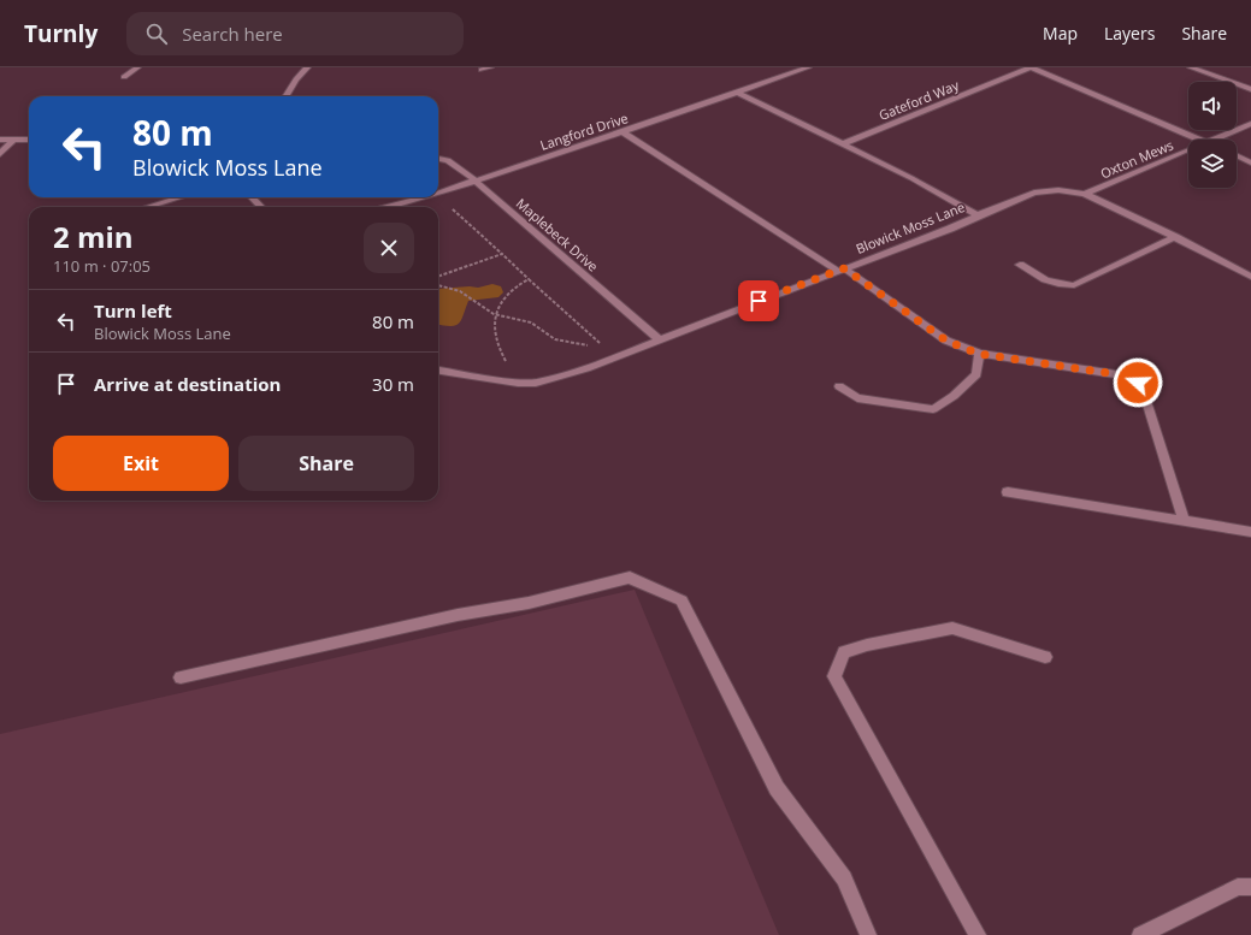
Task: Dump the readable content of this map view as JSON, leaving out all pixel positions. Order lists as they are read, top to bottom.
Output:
{
  "streets": {
    "street": [
      "Gateford Way",
      "Langford Drive",
      "Oxton Mews",
      "Blowick Moss Lane",
      "Maplebeck Drive"
    ]
  },
  "crossings": [
    ["Langford Drive", "Maplebeck Drive"],
    ["Oxton Mews", "Blowick Moss Lane"],
    ["Blowick Moss Lane", "Maplebeck Drive"]
  ],
  "page": {
    "header": "Turnly",
    "search": "Search here",
    "nav": ["Map", "Layers", "Share"],
    "turn": ["80 m", "Blowick Moss Lane"],
    "heading": ["2 min", "110 m · 07:05"],
    "list": [
      {
        "name": "Turn left",
        "note": "Blowick Moss Lane",
        "value": "80 m"
      },
      {
        "name": "Arrive at destination",
        "value": "30 m"
      }
    ],
    "buttons": ["Exit", "Share"]
  }
}
